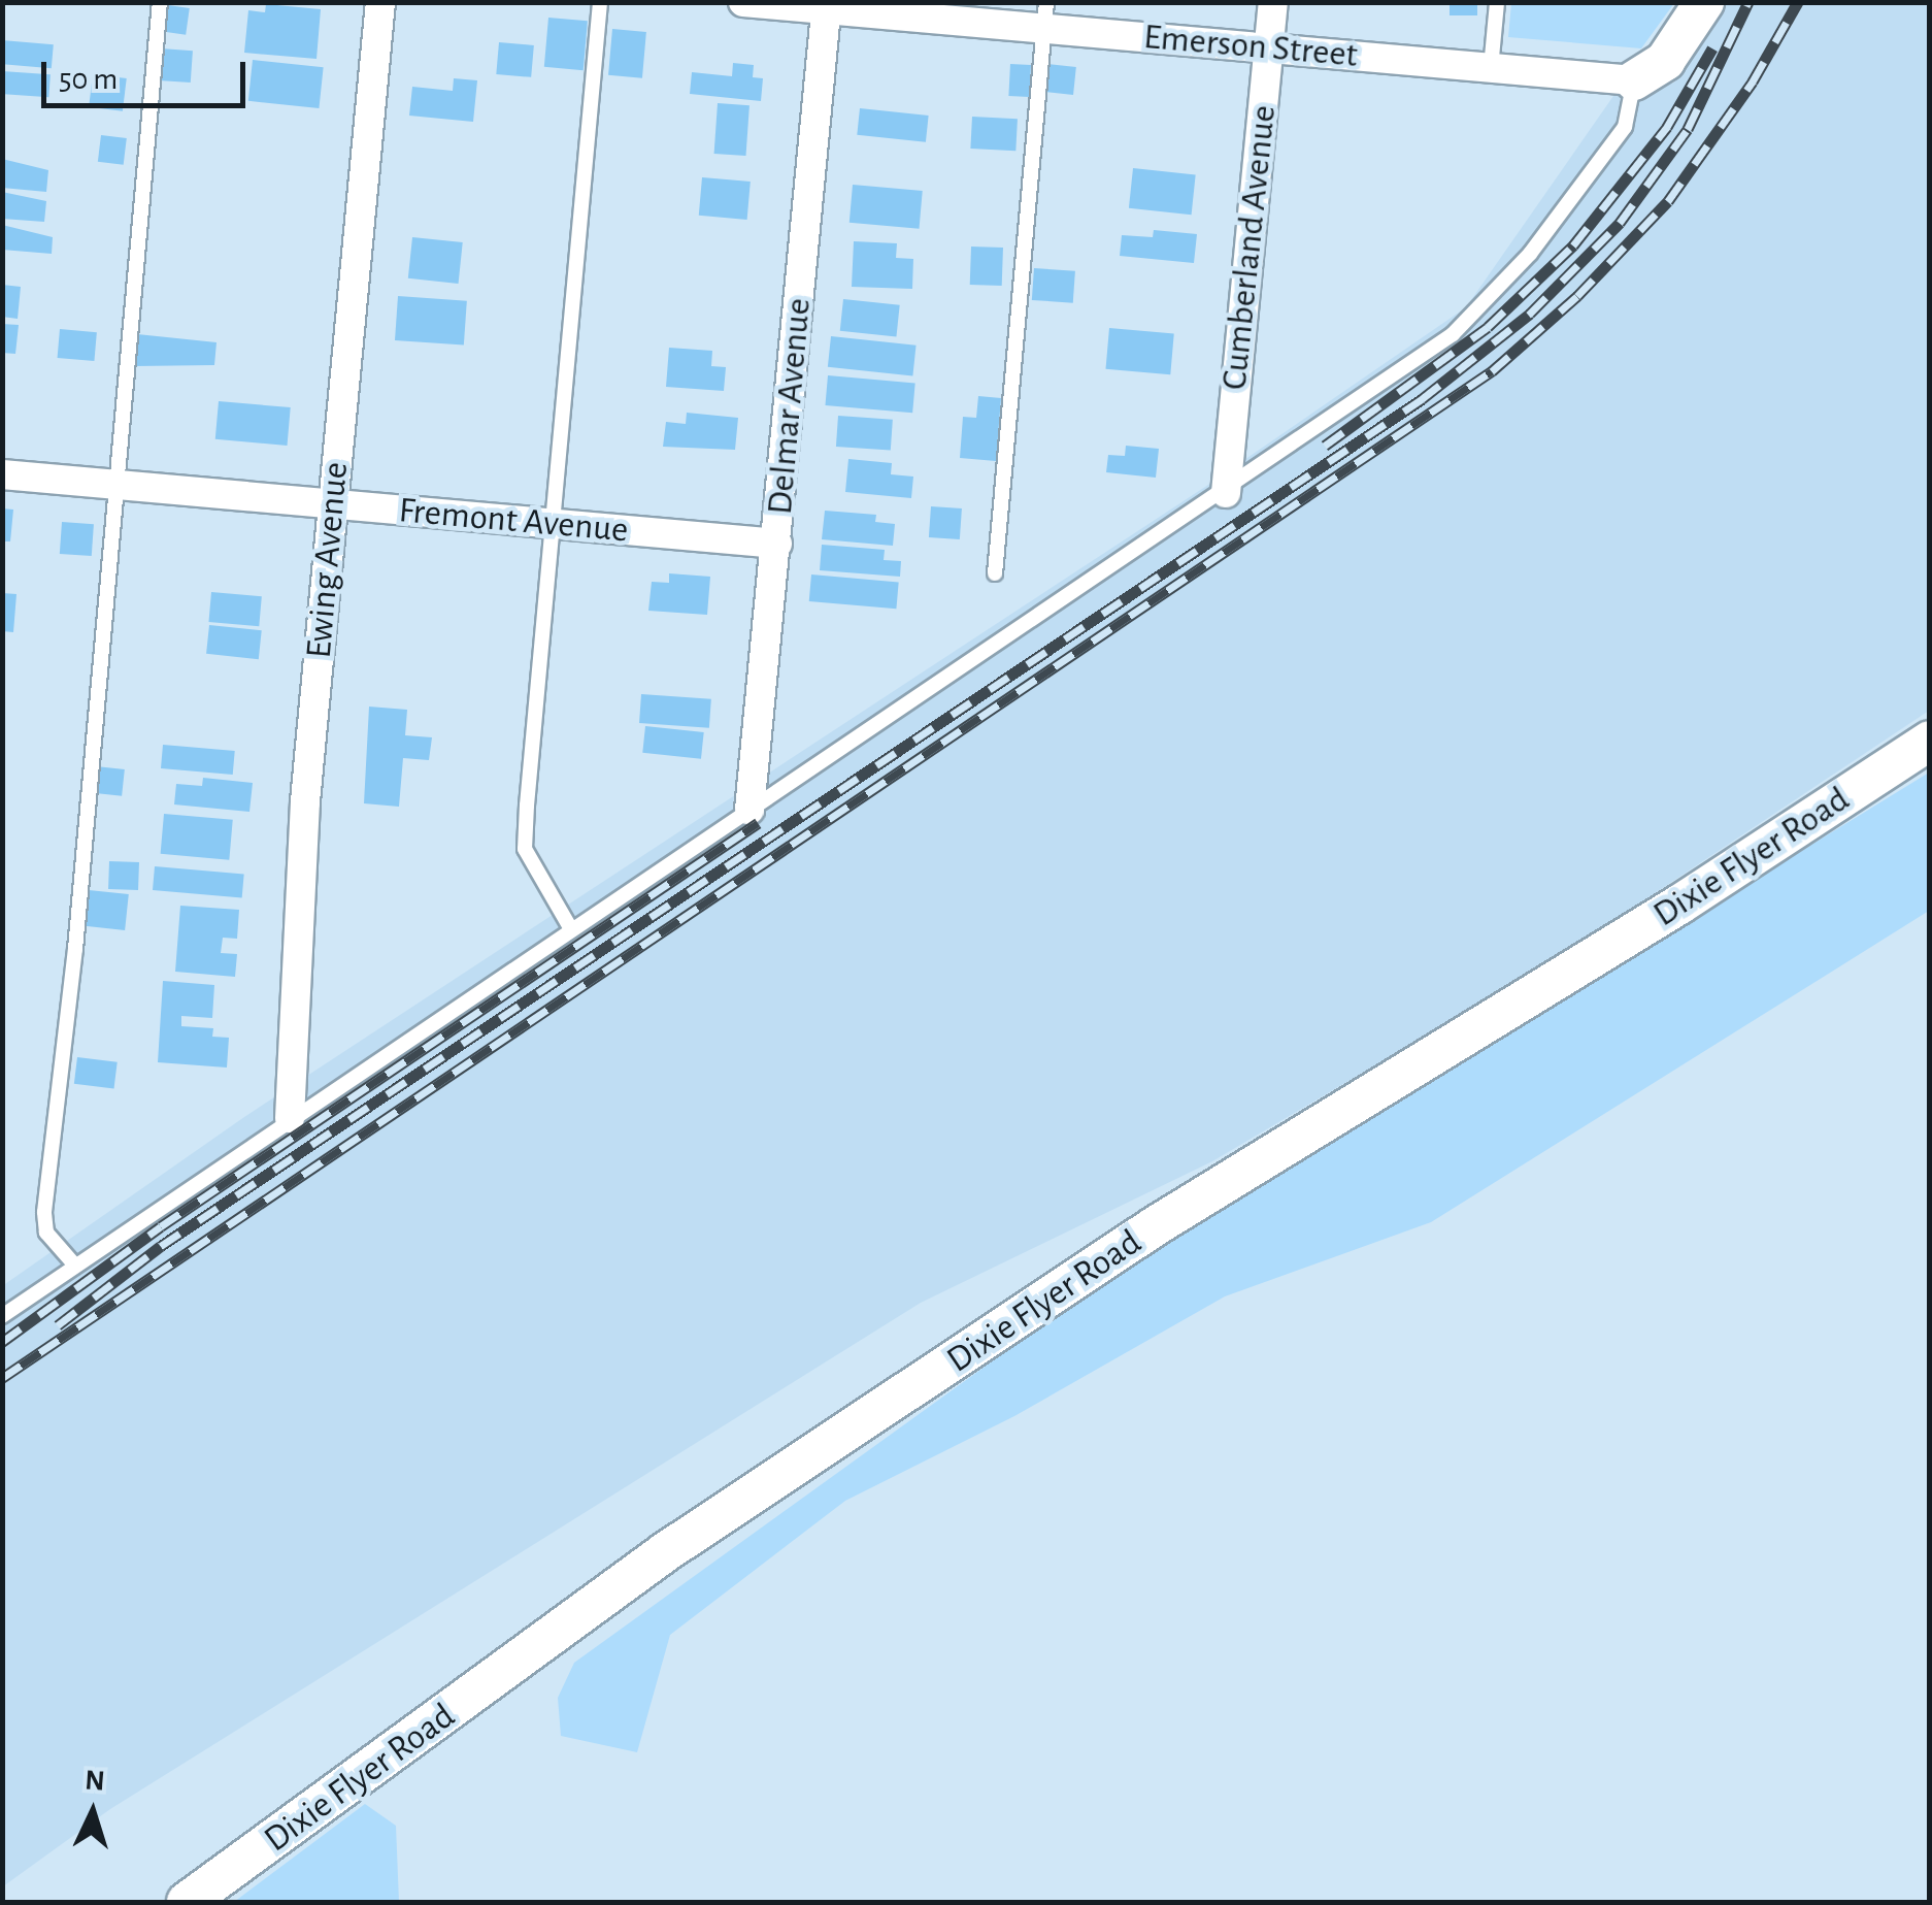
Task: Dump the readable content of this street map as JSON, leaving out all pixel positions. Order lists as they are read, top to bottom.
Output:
{
  "streets": {
    "street": [
      "Emerson Street",
      "Cumberland Avenue",
      "Delmar Avenue",
      "Fremont Avenue",
      "Ewing Avenue",
      "Dixie Flyer Road"
    ]
  },
  "crossings": [
    ["Emerson Street", "Cumberland Avenue"],
    ["Emerson Street", "Delmar Avenue"],
    ["Delmar Avenue", "Fremont Avenue"],
    ["Fremont Avenue", "Ewing Avenue"]
  ],
  "scale_bar": "50 m",
  "north": "top"
}
